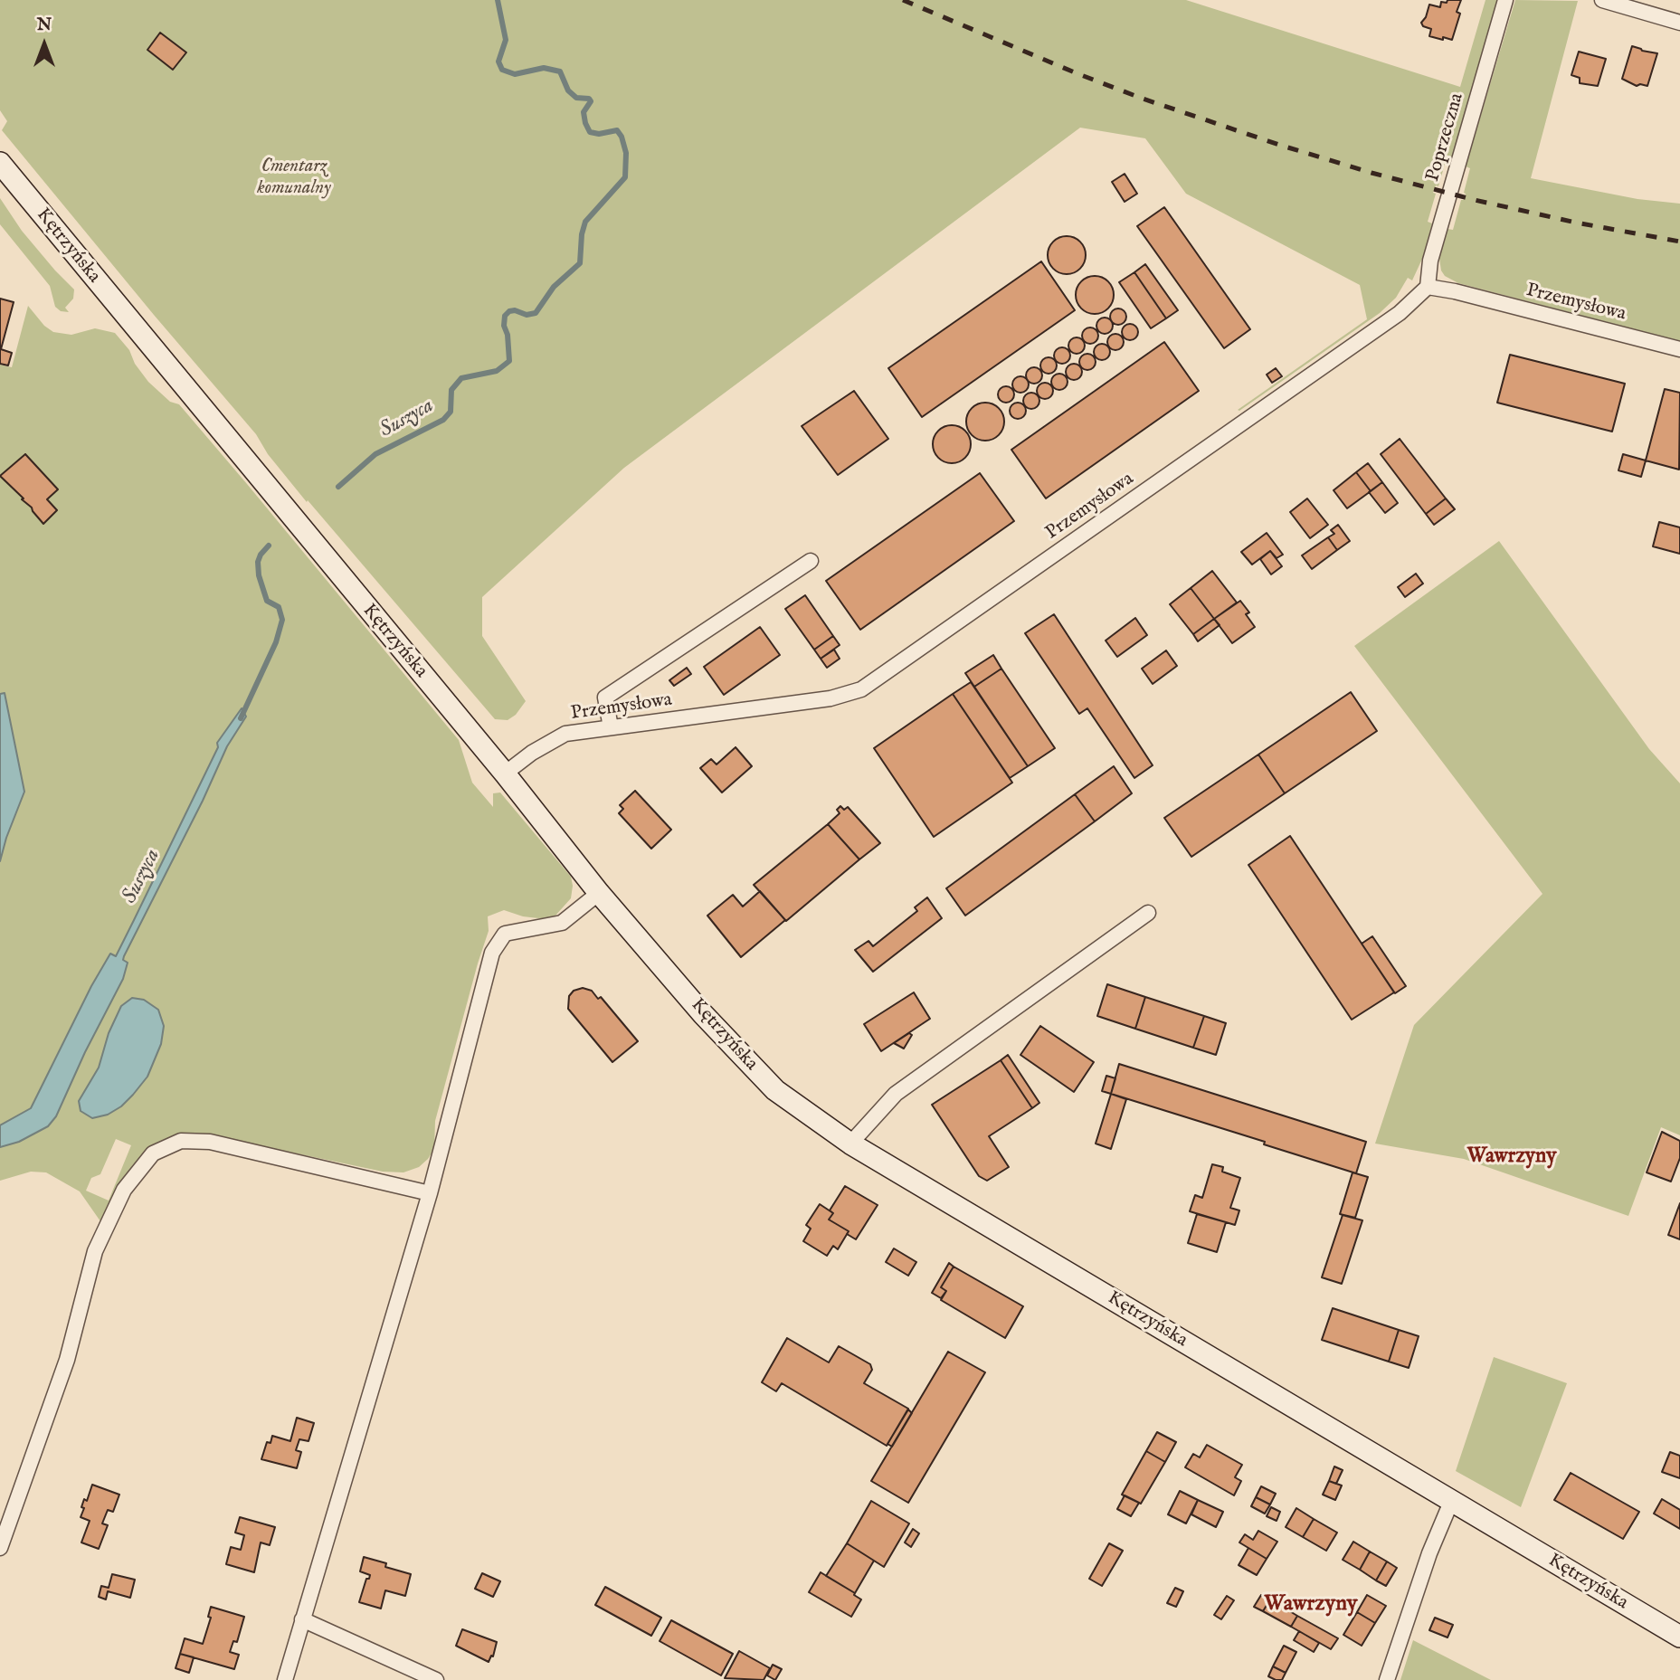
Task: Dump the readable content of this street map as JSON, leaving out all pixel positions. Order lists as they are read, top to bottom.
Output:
{
  "streets": {
    "main road": ["Kętrzyńska"],
    "street": ["Poprzeczna", "Przemysłowa"]
  },
  "crossings": [
    ["Poprzeczna", "Przemysłowa"],
    ["Kętrzyńska", "Przemysłowa"]
  ],
  "districts": ["Wawrzyny", "Wawrzyny"],
  "water": ["Suszyca"],
  "parks": ["Cmentarz komunalny"],
  "north": "top"
}
